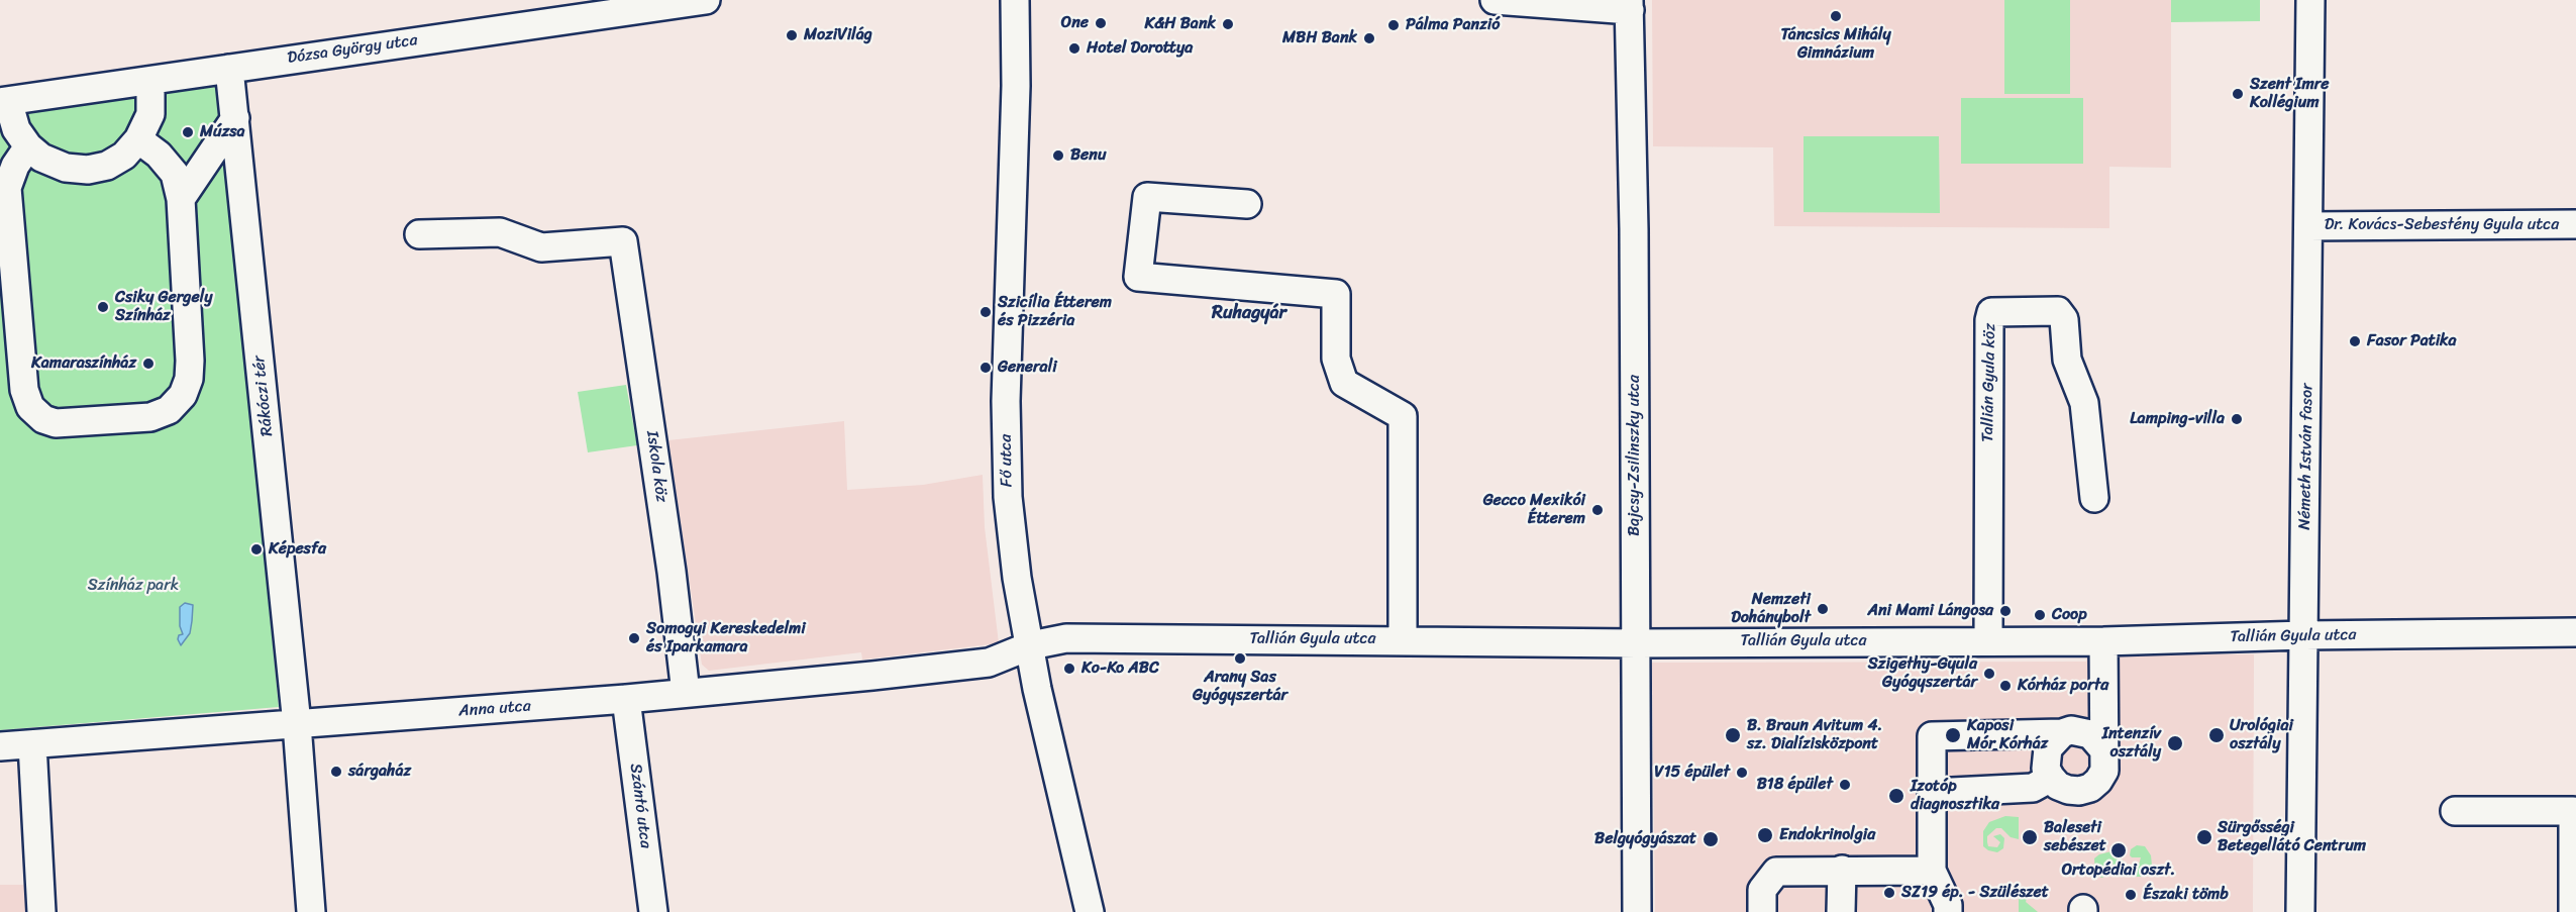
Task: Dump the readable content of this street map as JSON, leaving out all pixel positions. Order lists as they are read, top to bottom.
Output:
{
  "streets": {
    "street": [
      "Dózsa György utca",
      "Dr. Kovács-Sebestény Gyula utca",
      "Tallián Gyula köz",
      "Rákóczi tér",
      "Bajcsy-Zsilinszky utca",
      "Németh István fasor",
      "Fő utca",
      "Iskola köz",
      "Tallián Gyula utca",
      "Anna utca",
      "Szántó utca"
    ]
  },
  "crossings": [
    ["Dózsa György utca", "Rákóczi tér"],
    ["Dr. Kovács-Sebestény Gyula utca", "Németh István fasor"],
    ["Tallián Gyula köz", "Tallián Gyula utca"],
    ["Rákóczi tér", "Anna utca"],
    ["Bajcsy-Zsilinszky utca", "Tallián Gyula utca"],
    ["Németh István fasor", "Tallián Gyula utca"],
    ["Fő utca", "Tallián Gyula utca"],
    ["Fő utca", "Anna utca"],
    ["Iskola köz", "Anna utca"],
    ["Tallián Gyula utca", "Anna utca"],
    ["Anna utca", "Szántó utca"]
  ],
  "districts": ["Ruhagyár"],
  "parks": ["Színház park"],
  "places": [
    "Táncsics Mihály Gimnázium",
    "One",
    "K&H Bank",
    "Pálma Panzió",
    "MoziVilág",
    "MBH Bank",
    "Hotel Dorottya",
    "Szent Imre Kollégium",
    "Múzsa",
    "Benu",
    "Csiky Gergely Színház",
    "Szicília Étterem és Pizzéria",
    "Fasor Patika",
    "Kamaraszínház",
    "Generali",
    "Lamping-villa",
    "Gecco Mexikói Étterem",
    "Képesfa",
    "Nemzeti Dohánybolt",
    "Ani Mami Lángosa",
    "Coop",
    "Somogyi Kereskedelmi és Iparkamara",
    "Arany Sas Gyógyszertár",
    "Ko-Ko ABC",
    "Szigethy-Gyula Gyógyszertár",
    "Kórház porta",
    "B. Braun Avitum 4. sz. Dialízisközpont",
    "Kaposi Mór Kórház",
    "Urológiai osztály",
    "Intenzív osztály",
    "sárgaház",
    "V15 épület",
    "B18 épület",
    "Izotóp diagnosztika",
    "Endokrinolgia",
    "Baleseti sebészet",
    "Sürgősségi Betegellátó Centrum",
    "Belgyógyászat",
    "Ortopédiai oszt.",
    "SZ19 ép. - Szülészet",
    "Északi tömb"
  ]
}
